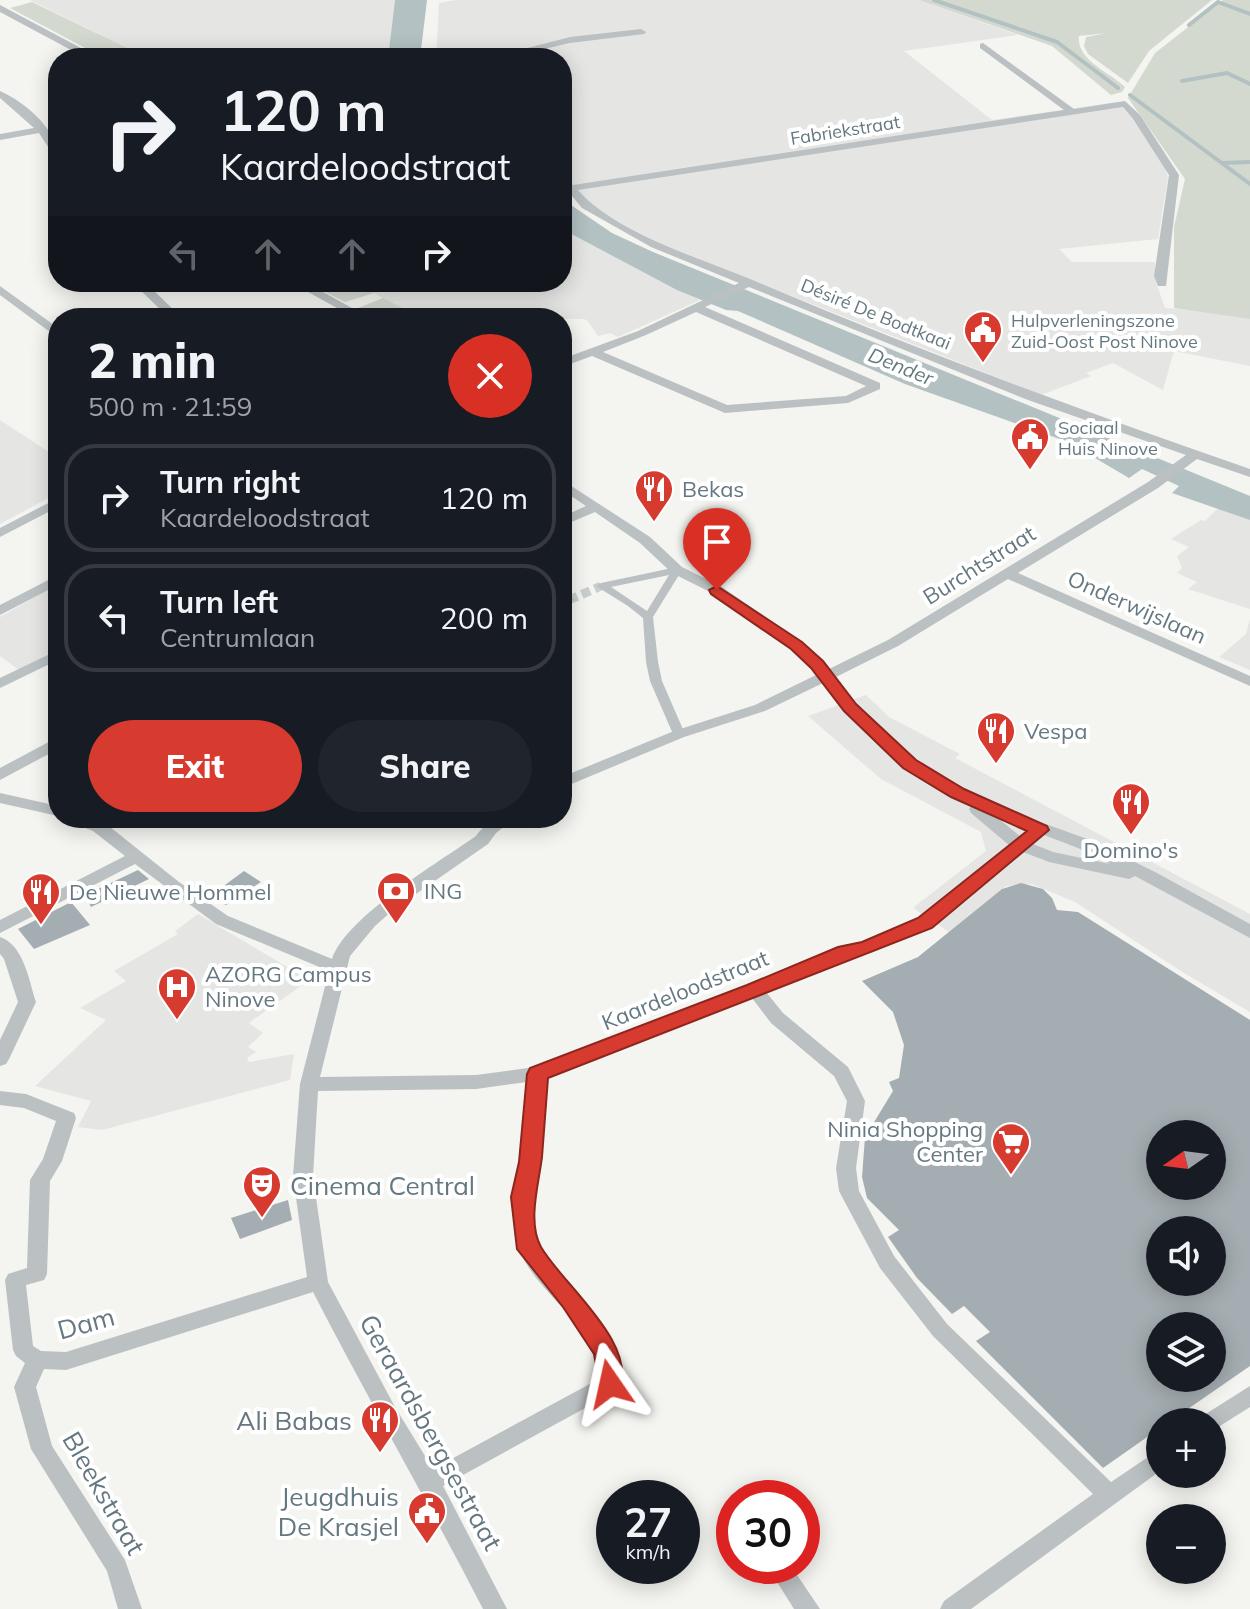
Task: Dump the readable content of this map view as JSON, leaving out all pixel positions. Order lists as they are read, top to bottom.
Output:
{
  "streets": {
    "street": [
      "Fabriekstraat",
      "Désiré De Bodtkaai",
      "Burchtstraat",
      "Onderwijslaan",
      "Kaardeloodstraat",
      "Dam",
      "Geraardsbergsestraat",
      "Bleekstraat"
    ]
  },
  "crossings": [
    ["Désiré De Bodtkaai", "Burchtstraat"],
    ["Burchtstraat", "Onderwijslaan"],
    ["Kaardeloodstraat", "Geraardsbergsestraat"],
    ["Dam", "Geraardsbergsestraat"],
    ["Dam", "Bleekstraat"]
  ],
  "water": ["Dender"],
  "places": {
    "public building": ["Hulpverleningszone Zuid-Oost Post Ninove", "Sociaal Huis Ninove", "Jeugdhuis De Krasjel"],
    "restaurant": [
      "Bekas",
      "Vespa",
      "Domino's",
      "De Nieuwe Hommel",
      "Ali Babas"
    ],
    "bank": ["ING"],
    "hospital": ["AZORG Campus Ninove"],
    "supermarket": ["Ninia Shopping Center"],
    "theatre": ["Cinema Central"]
  },
  "north": "left",
  "page": {
    "turn": ["120 m", "Kaardeloodstraat"],
    "heading": ["2 min", "500 m · 21:59"],
    "list": [
      {
        "name": "Turn right",
        "note": "Kaardeloodstraat",
        "value": "120 m"
      },
      {
        "name": "Turn left",
        "note": "Centrumlaan",
        "value": "200 m"
      }
    ],
    "buttons": ["Exit", "Share"],
    "map_buttons": ["+", "−"],
    "speed": "27 km/h",
    "limit": "30"
  }
}
